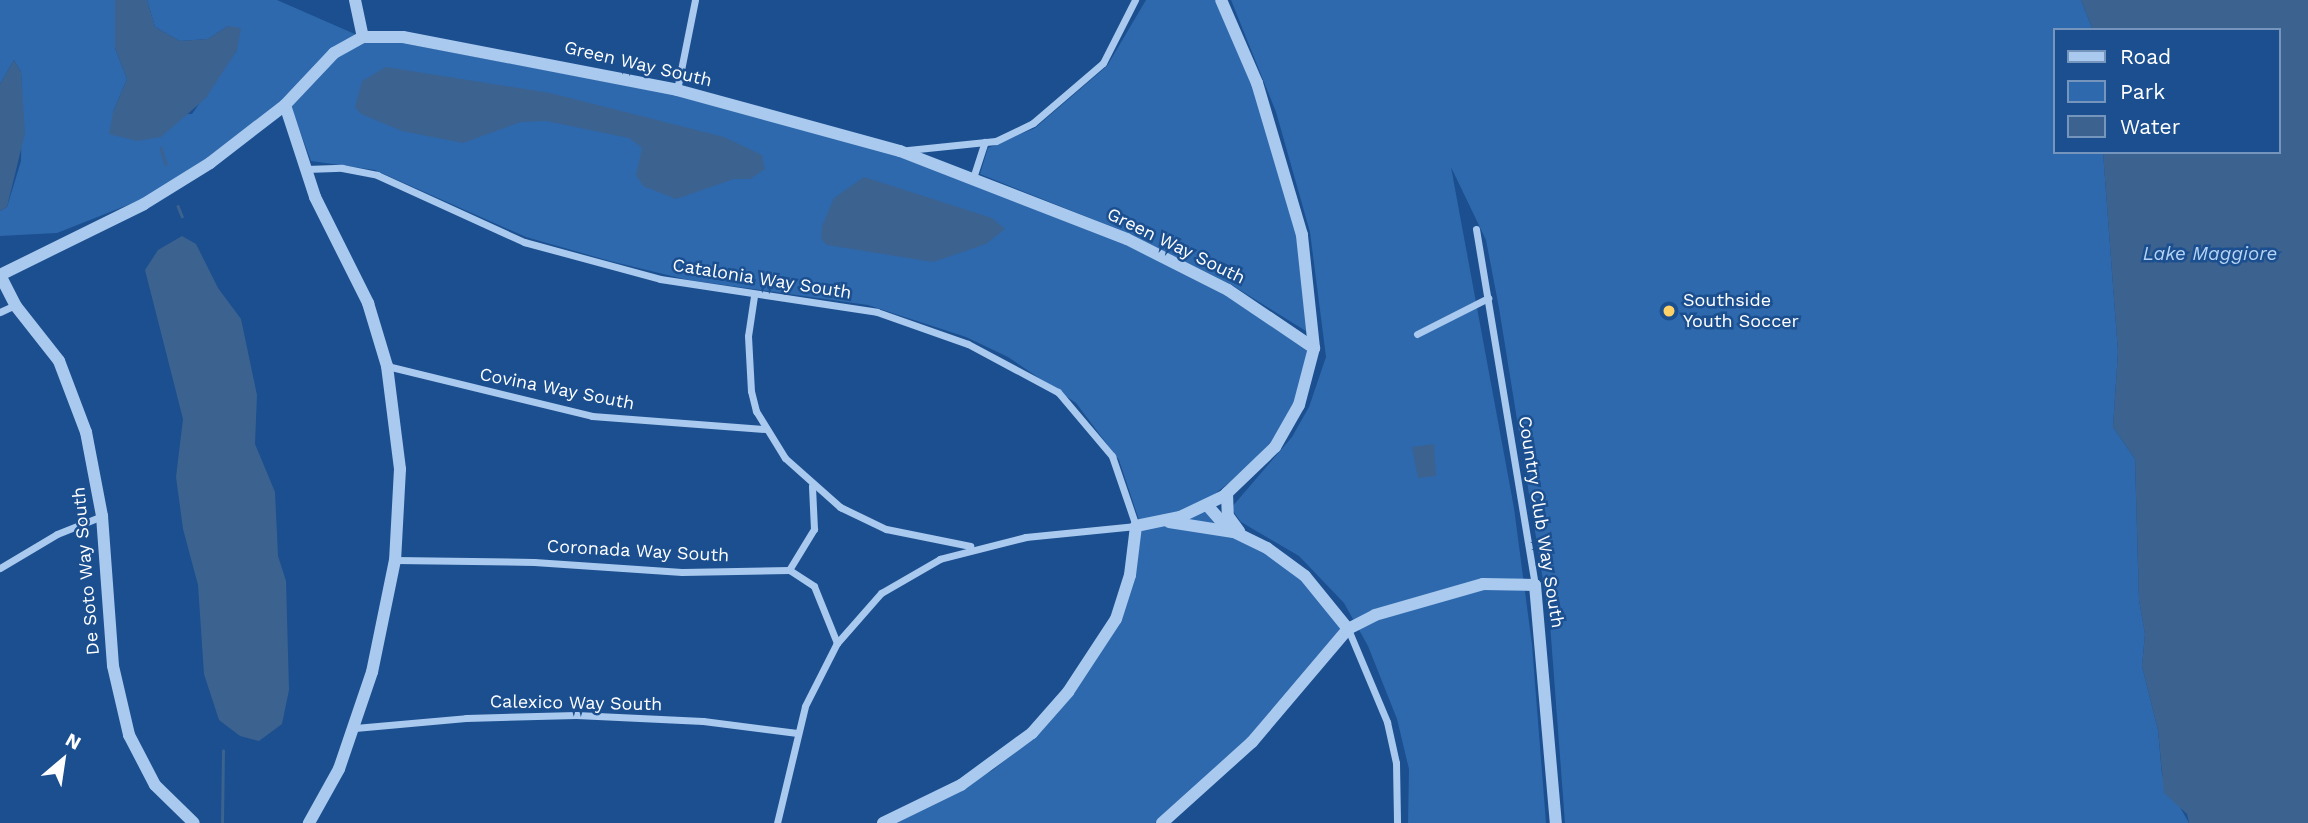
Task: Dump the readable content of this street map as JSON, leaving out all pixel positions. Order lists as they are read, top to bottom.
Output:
{
  "streets": {
    "street": [
      "Green Way South",
      "Catalonia Way South",
      "Covina Way South",
      "Country Club Way South",
      "Coronada Way South",
      "De Soto Way South",
      "Calexico Way South"
    ]
  },
  "water": ["Lake Maggiore"],
  "places": ["Southside Youth Soccer"],
  "legend": ["Road", "Park", "Water"],
  "north": "top right"
}
